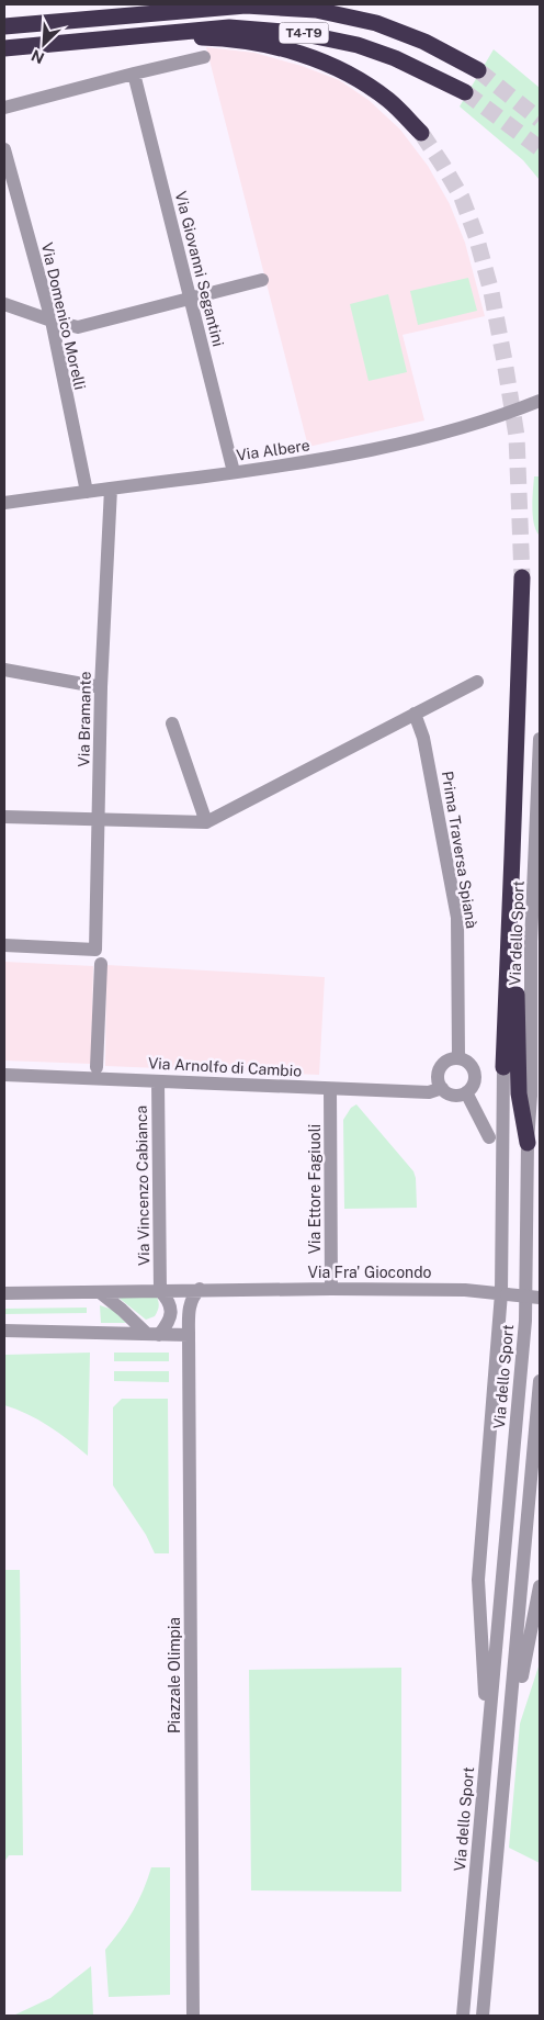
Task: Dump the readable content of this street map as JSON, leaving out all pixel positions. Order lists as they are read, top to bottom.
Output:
{
  "streets": {
    "highway": ["T4-T9"],
    "street": [
      "Via Giovanni Segantini",
      "Via Domenico Morelli",
      "Via Albere",
      "Via Bramante",
      "Prima Traversa Spianà",
      "Via dello Sport",
      "Via Arnolfo di Cambio",
      "Via Vincenzo Cabianca",
      "Via Ettore Fagiuoli",
      "Via Fra' Giocondo",
      "Piazzale Olimpia"
    ]
  },
  "crossings": [
    ["Via Giovanni Segantini", "Via Albere"],
    ["Via Domenico Morelli", "Via Albere"],
    ["Via Albere", "Via Bramante"],
    ["Prima Traversa Spianà", "Via Arnolfo di Cambio"],
    ["Via Arnolfo di Cambio", "Via Vincenzo Cabianca"],
    ["Via Arnolfo di Cambio", "Via Ettore Fagiuoli"],
    ["Via Vincenzo Cabianca", "Via Fra' Giocondo"],
    ["Via Ettore Fagiuoli", "Via Fra' Giocondo"]
  ],
  "north": "bottom left"
}
